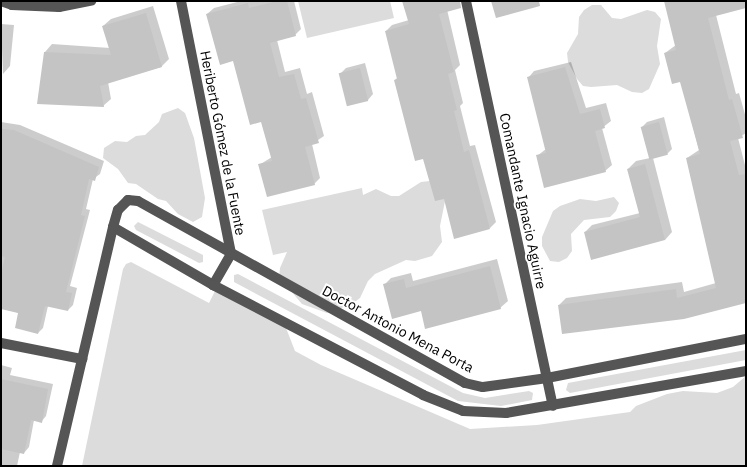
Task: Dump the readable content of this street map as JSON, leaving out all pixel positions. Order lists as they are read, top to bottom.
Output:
{
  "streets": {
    "street": ["Heriberto Gómez de la Fuente", "Comandante Ignacio Aguirre", "Doctor Antonio Mena Porta"]
  },
  "crossings": [
    ["Heriberto Gómez de la Fuente", "Doctor Antonio Mena Porta"],
    ["Comandante Ignacio Aguirre", "Doctor Antonio Mena Porta"]
  ]
}
